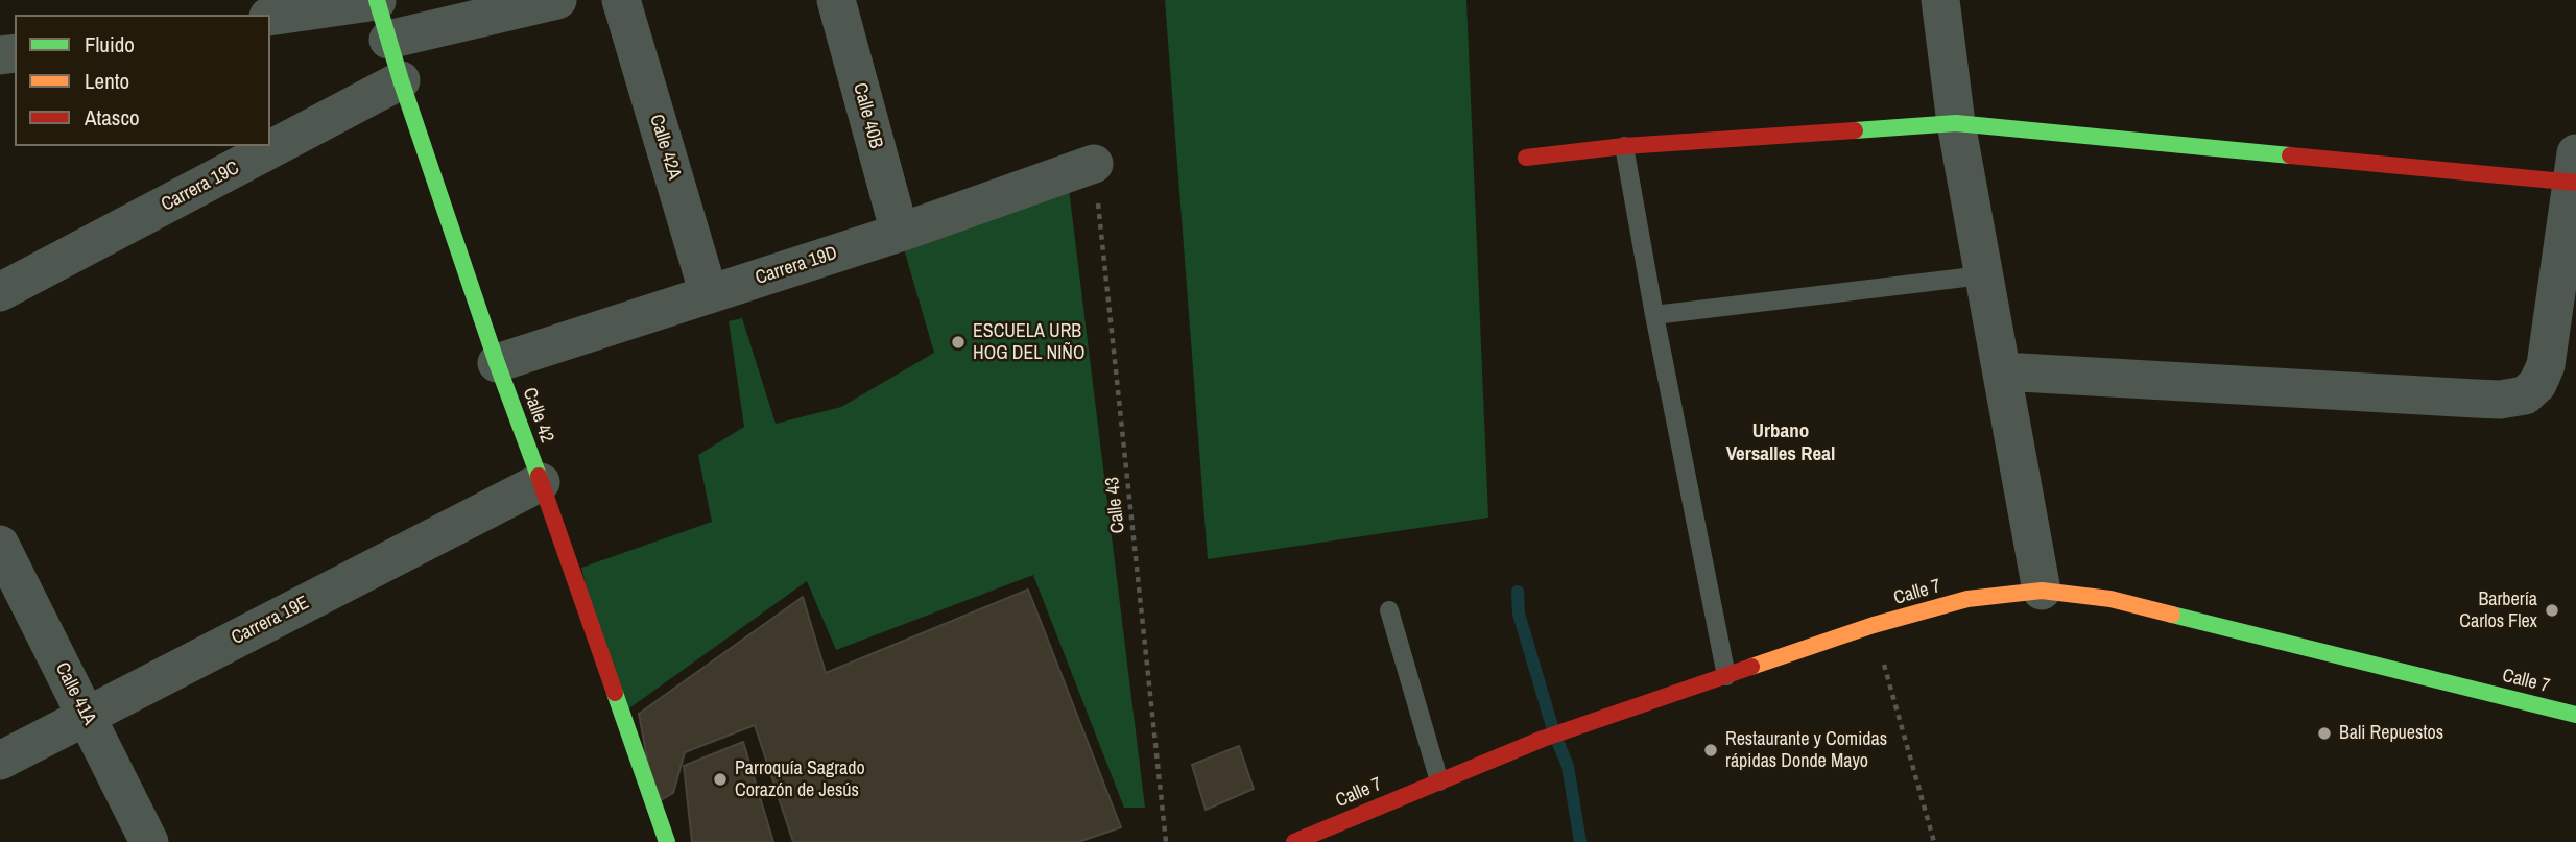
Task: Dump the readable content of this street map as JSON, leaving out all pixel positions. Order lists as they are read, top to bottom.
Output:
{
  "streets": {
    "street": [
      "Calle 40B",
      "Calle 42A",
      "Carrera 19C",
      "Carrera 19D",
      "Calle 42",
      "Calle 7",
      "Carrera 19E",
      "Calle 41A"
    ],
    "path": ["Calle 43"]
  },
  "crossings": [
    ["Calle 40B", "Carrera 19D"],
    ["Calle 42A", "Carrera 19D"],
    ["Carrera 19C", "Calle 42"],
    ["Carrera 19D", "Calle 42"],
    ["Carrera 19D", "Calle 43"],
    ["Calle 42", "Carrera 19E"],
    ["Carrera 19E", "Calle 41A"]
  ],
  "districts": ["Urbano Versalles Real"],
  "places": [
    "ESCUELA URB HOG DEL NIÑO",
    "Barbería Carlos Flex",
    "Bali Repuestos",
    "Restaurante y Comidas rápidas Donde Mayo",
    "Parroquía Sagrado Corazón de Jesús"
  ],
  "legend": ["Fluido", "Lento", "Atasco"]
}
